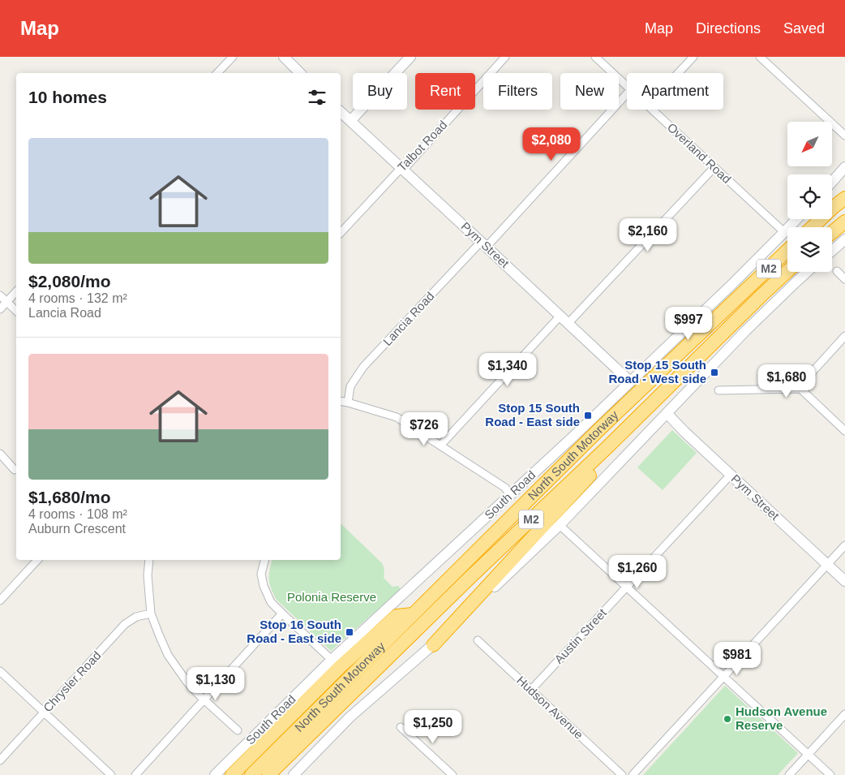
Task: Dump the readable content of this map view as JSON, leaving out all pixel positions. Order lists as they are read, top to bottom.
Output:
{
  "streets": {
    "highway": ["M2", "North South Motorway"],
    "main road": ["Pym Street", "South Road"],
    "street": [
      "Talbot Road",
      "Overland Road",
      "Lancia Road",
      "Austin Street",
      "Chrysler Road",
      "Hudson Avenue"
    ]
  },
  "crossings": [
    ["Talbot Road", "Pym Street"],
    ["Overland Road", "South Road"],
    ["Pym Street", "Lancia Road"],
    ["Pym Street", "South Road"],
    ["Pym Street", "Austin Street"],
    ["Austin Street", "Hudson Avenue"]
  ],
  "parks": ["Polonia Reserve"],
  "places": {
    "transit": ["Stop 15 South Road - West side", "Stop 15 South Road - East side", "Stop 16 South Road - East side"],
    "other": ["Hudson Avenue Reserve"]
  },
  "north": "bottom left",
  "page": {
    "header": "Map",
    "nav": ["Map", "Directions", "Saved"],
    "chip": [
      "Buy",
      "Rent",
      "Filters",
      "New",
      "Apartment"
    ],
    "heading": "10 homes",
    "list": [
      {
        "name": "$2,080/mo",
        "note": "4 rooms · 132 m² · Lancia Road"
      },
      {
        "name": "$1,680/mo",
        "note": "4 rooms · 108 m² · Auburn Crescent"
      }
    ],
    "price": [
      "$2,080",
      "$2,160",
      "$997",
      "$1,340",
      "$1,680",
      "$726",
      "$1,260",
      "$981",
      "$1,130",
      "$1,250"
    ]
  }
}
